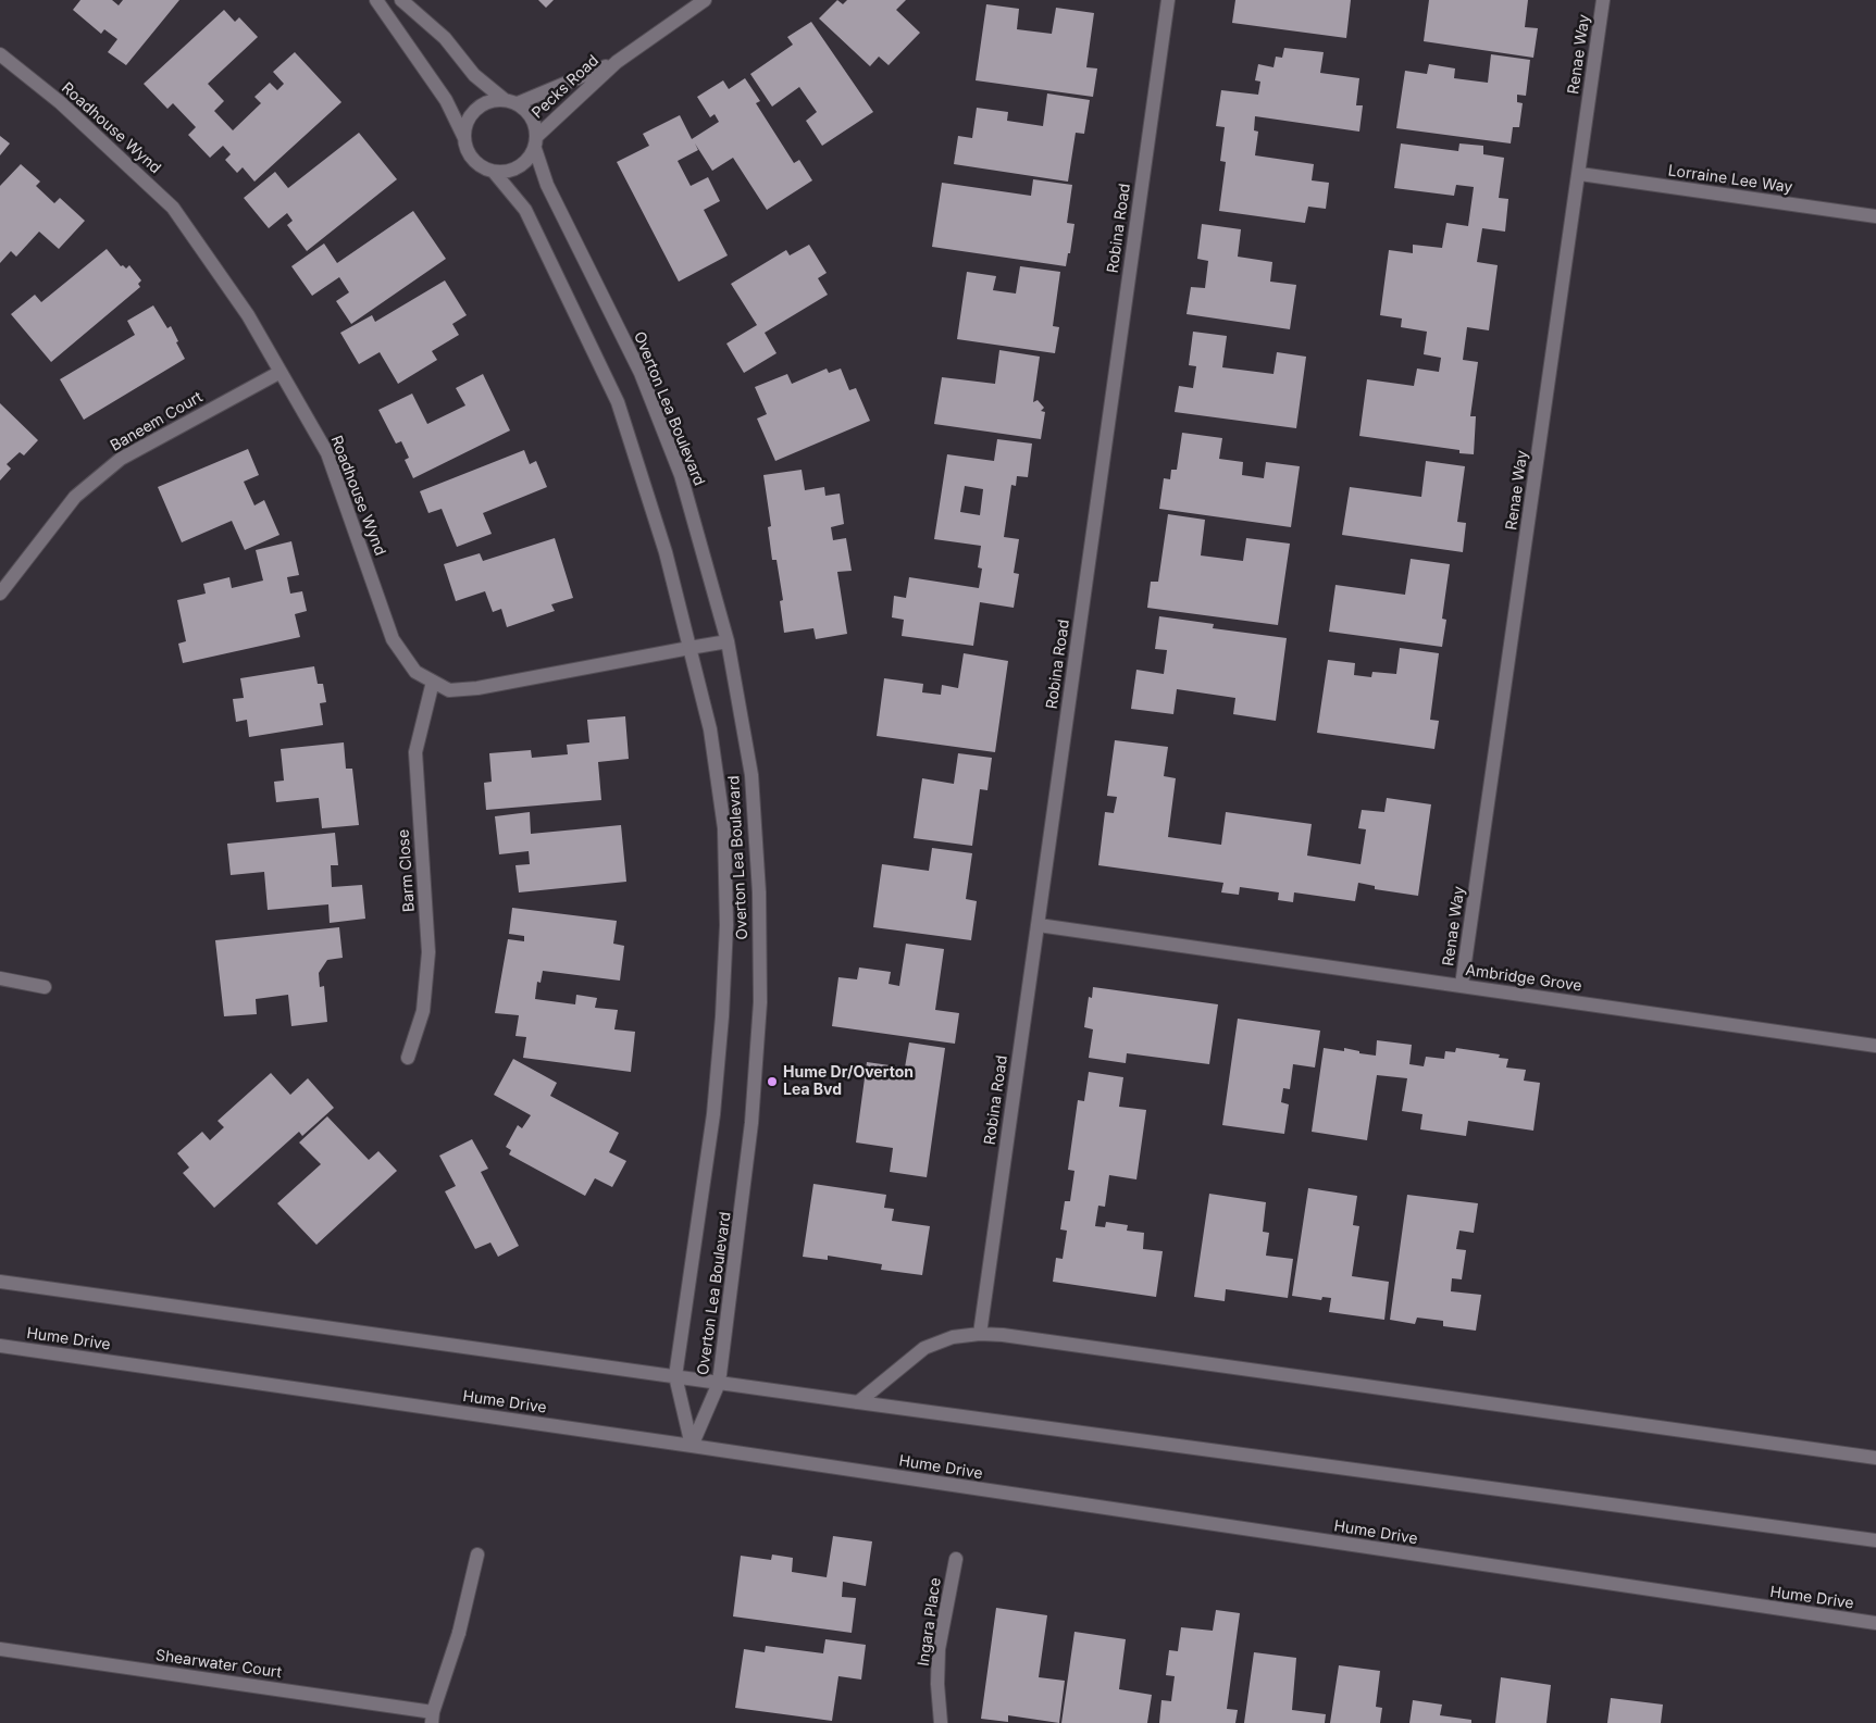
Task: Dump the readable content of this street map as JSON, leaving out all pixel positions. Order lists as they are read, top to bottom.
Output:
{
  "streets": {
    "street": [
      "Renae Way",
      "Pecks Road",
      "Roadhouse Wynd",
      "Lorraine Lee Way",
      "Robina Road",
      "Overton Lea Boulevard",
      "Baneem Court",
      "Barm Close",
      "Ambridge Grove",
      "Hume Drive",
      "Ingara Place",
      "Shearwater Court"
    ]
  },
  "crossings": [
    ["Renae Way", "Lorraine Lee Way"],
    ["Renae Way", "Ambridge Grove"],
    ["Pecks Road", "Overton Lea Boulevard"],
    ["Roadhouse Wynd", "Overton Lea Boulevard"],
    ["Roadhouse Wynd", "Baneem Court"],
    ["Roadhouse Wynd", "Barm Close"],
    ["Robina Road", "Ambridge Grove"],
    ["Overton Lea Boulevard", "Hume Drive"]
  ],
  "places": ["Hume Dr/Overton Lea Bvd"]
}
